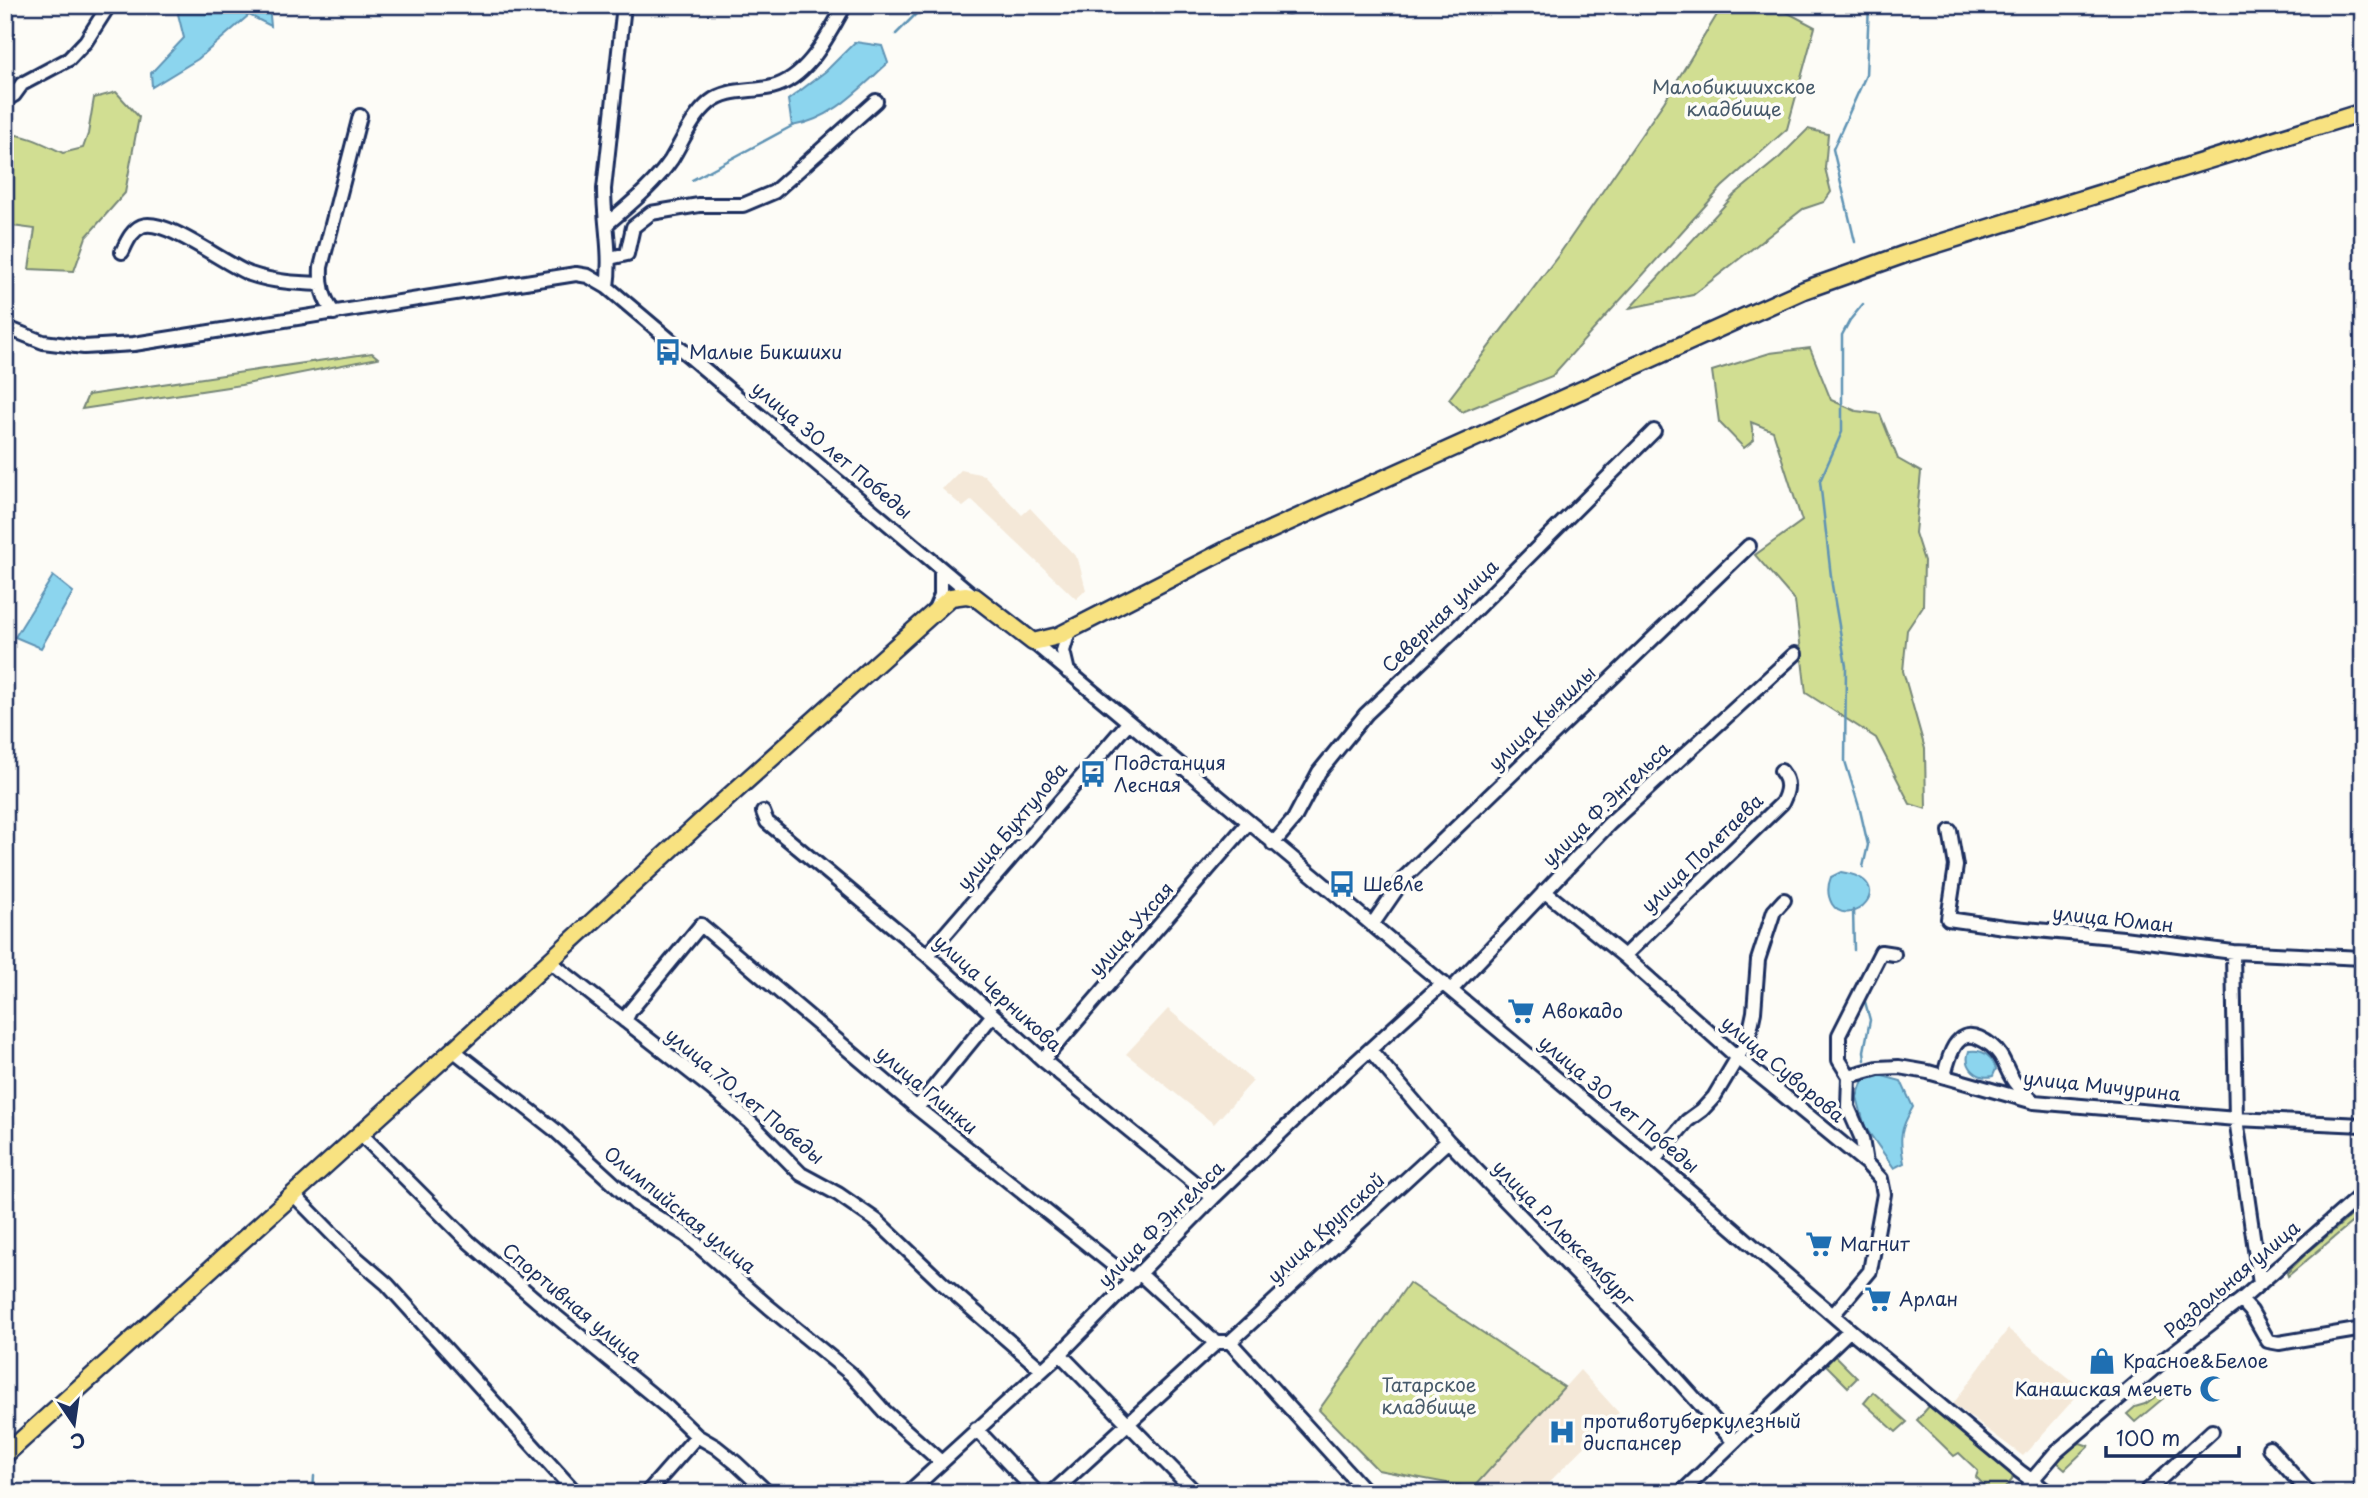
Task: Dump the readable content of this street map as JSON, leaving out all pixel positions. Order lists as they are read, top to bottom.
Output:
{
  "streets": {
    "main road": ["улица 30 лет Победы"],
    "street": [
      "Северная улица",
      "улица Кыяшлы",
      "улица Ф.Энгельса",
      "улица Бухтулова",
      "улица Полетаева",
      "улица Юман",
      "улица Ухсая",
      "улица Черникова",
      "улица Суворова",
      "улица Мичурина",
      "улица Глинки",
      "улица 70 лет Победы",
      "Олимпийская улица",
      "улица Крупской",
      "улица Р.Люксембург",
      "Раздольная улица",
      "Спортивная улица"
    ]
  },
  "crossings": [
    ["улица 30 лет Победы", "Северная улица"],
    ["улица 30 лет Победы", "улица Кыяшлы"],
    ["улица 30 лет Победы", "улица Ф.Энгельса"],
    ["улица 30 лет Победы", "улица Бухтулова"],
    ["улица 30 лет Победы", "улица Ухсая"],
    ["улица 30 лет Победы", "улица Суворова"],
    ["улица 30 лет Победы", "Раздольная улица"],
    ["улица Ф.Энгельса", "улица Черникова"],
    ["улица Ф.Энгельса", "улица Суворова"],
    ["улица Ф.Энгельса", "улица Глинки"],
    ["улица Ф.Энгельса", "улица 70 лет Победы"],
    ["улица Ф.Энгельса", "Олимпийская улица"],
    ["улица Ф.Энгельса", "улица Р.Люксембург"],
    ["улица Бухтулова", "улица Черникова"],
    ["улица Полетаева", "улица Суворова"],
    ["улица Ухсая", "улица Черникова"],
    ["улица Глинки", "улица 70 лет Победы"],
    ["улица Глинки", "улица Крупской"],
    ["улица Крупской", "улица Р.Люксембург"]
  ],
  "parks": ["Малобикшихское кладбище", "Татарское кладбище"],
  "places": {
    "bus stop": ["Малые Бикшихи", "Подстанция Лесная", "Шевле"],
    "supermarket": ["Авокадо", "Магнит", "Арлан"],
    "shop": ["Красное&Белое"],
    "mosque": ["Канашская мечеть"],
    "hospital": ["противотуберкулезный диспансер"]
  },
  "scale_bar": "100 m",
  "north": "bottom"
}
